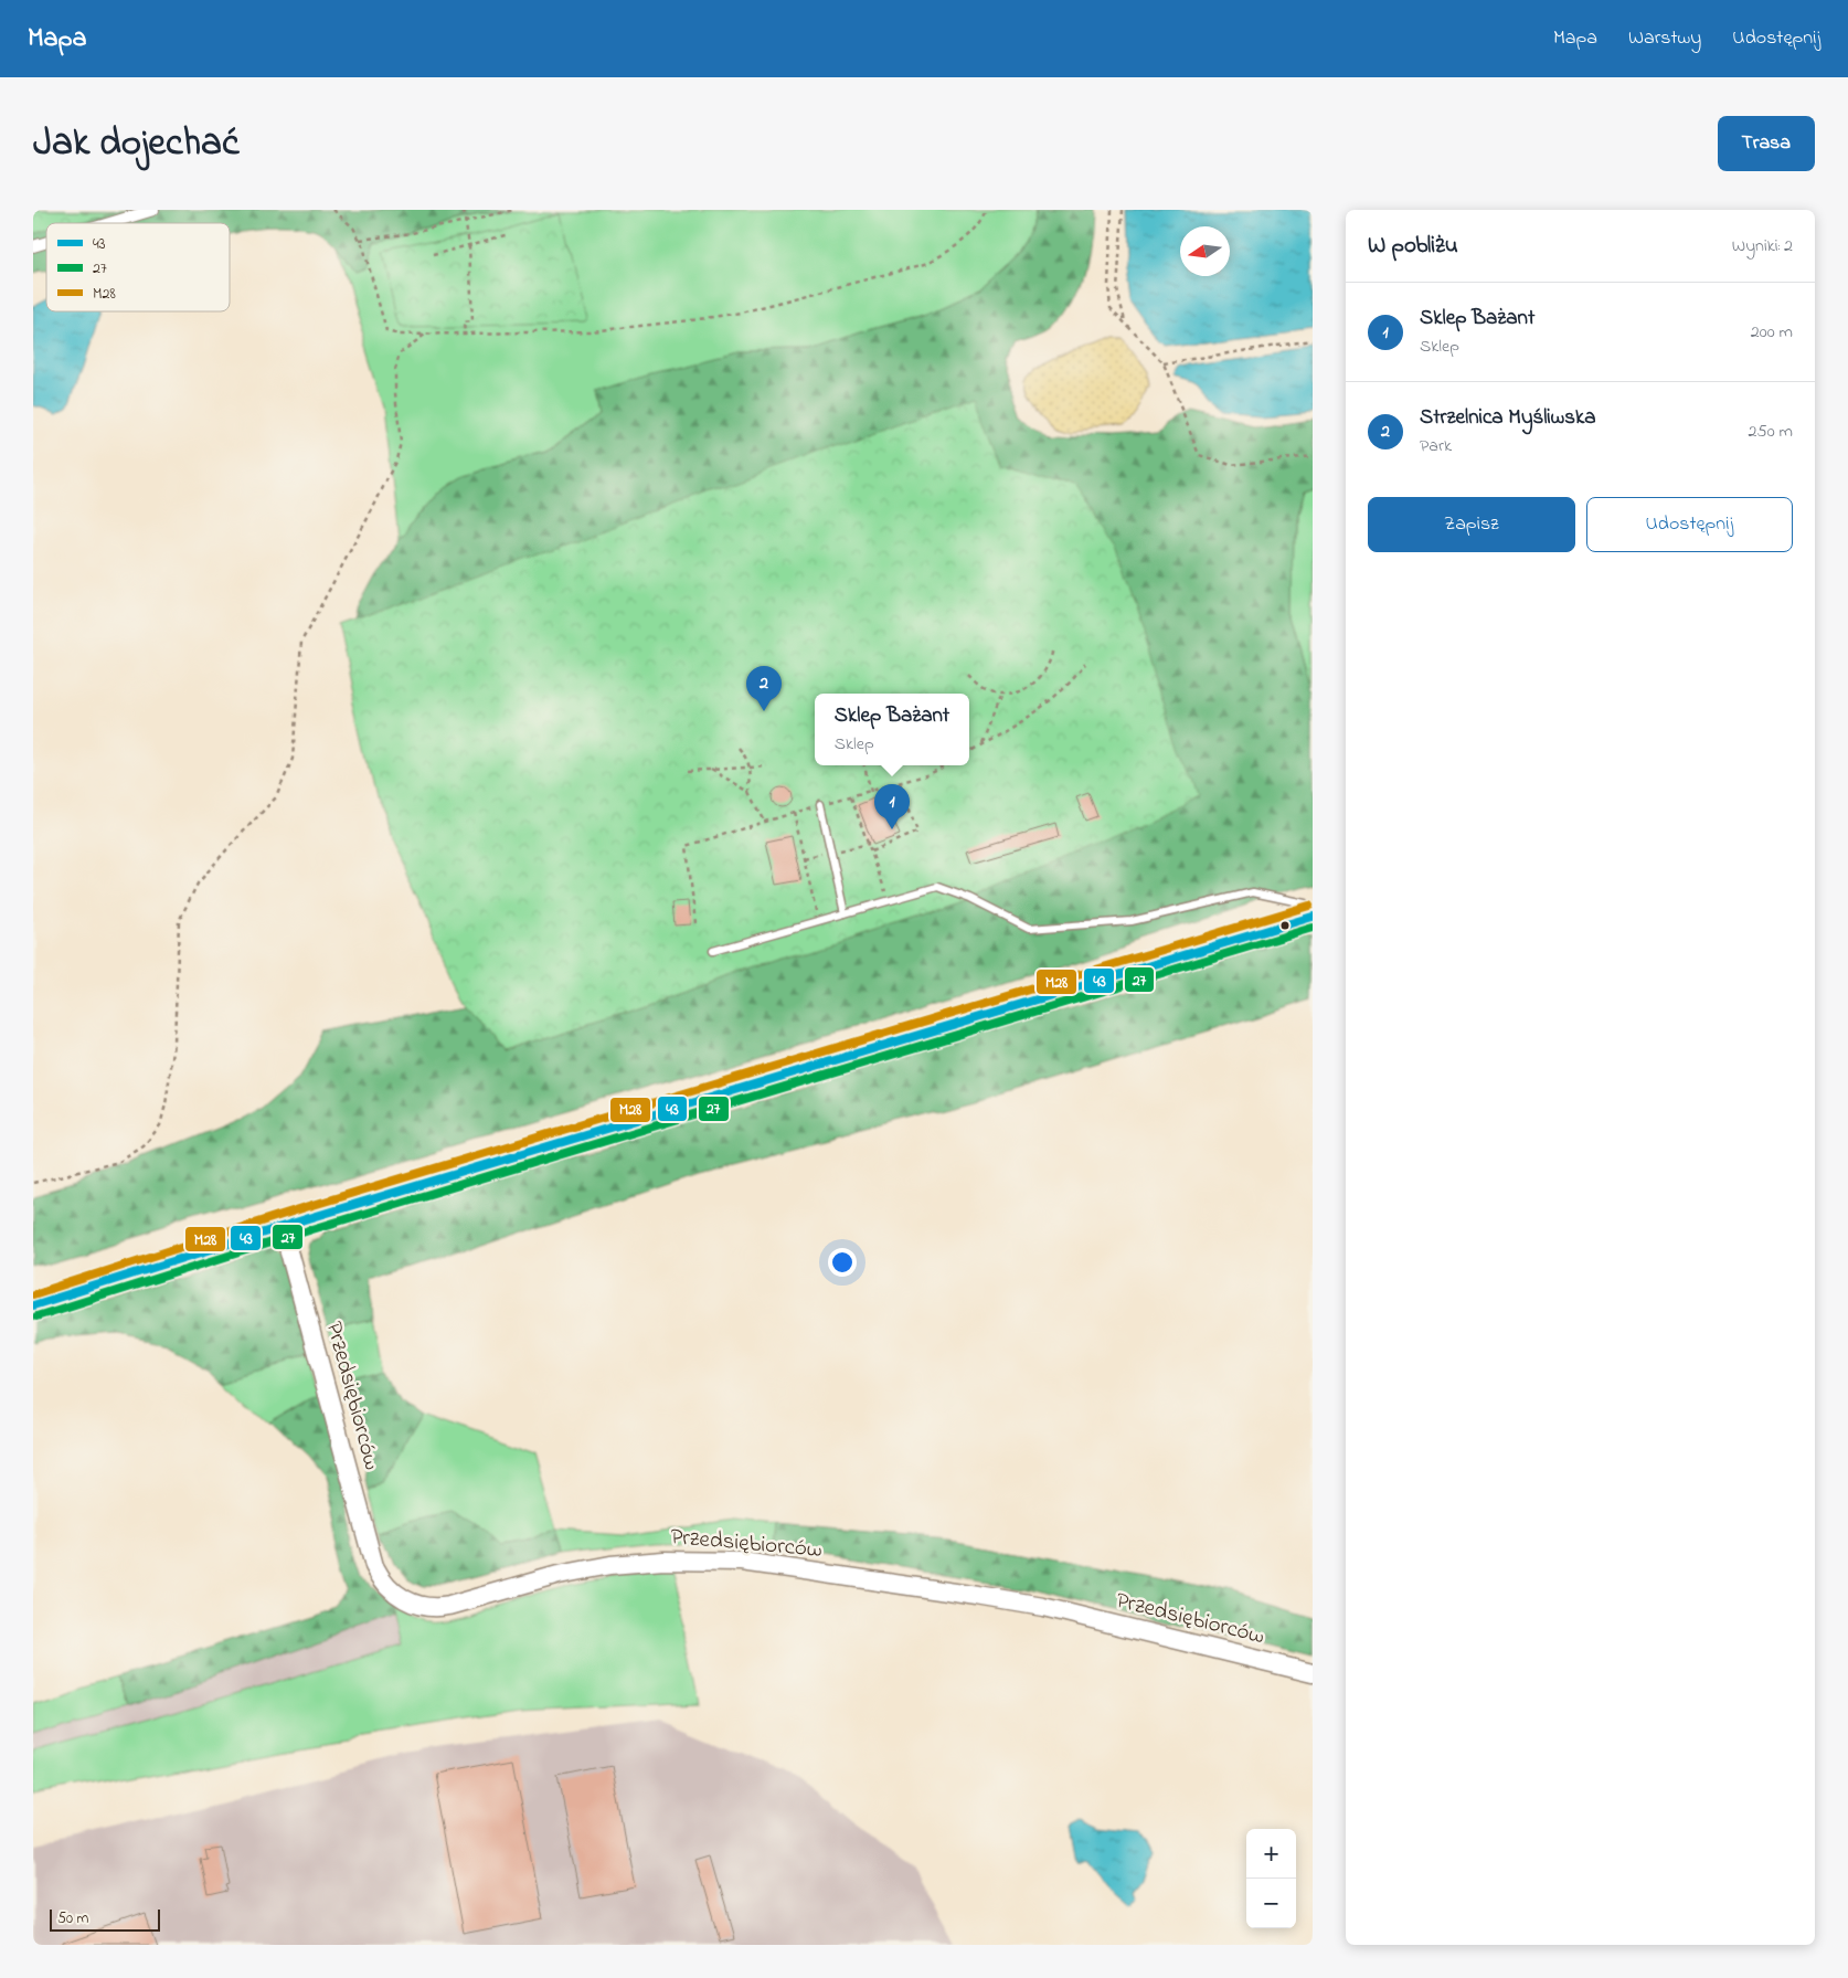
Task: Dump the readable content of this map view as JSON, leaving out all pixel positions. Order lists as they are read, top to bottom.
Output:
{
  "streets": {
    "street": ["Przedsiębiorców"]
  },
  "lines": ["transit line M28", "transit line 43", "transit line 27"],
  "legend": ["43", "27", "M28"],
  "scale_bar": "50 m",
  "north": "left",
  "page": {
    "header": "Mapa",
    "nav": ["Mapa", "Warstwy", "Udostępnij"],
    "title": "Jak dojechać",
    "buttons": [
      "Trasa",
      ["Zapisz", "Udostępnij"]
    ],
    "heading": ["W pobliżu", "Wyniki: 2"],
    "list": [
      {
        "mark": "1",
        "name": "Sklep Bażant",
        "note": "Sklep",
        "value": "200 m"
      },
      {
        "mark": "2",
        "name": "Strzelnica Myśliwska",
        "note": "Park",
        "value": "250 m"
      }
    ],
    "pins": ["2", "1"],
    "popup": ["Sklep Bażant", "Sklep"],
    "map_buttons": ["+", "−"],
    "scale": "50 m"
  }
}
